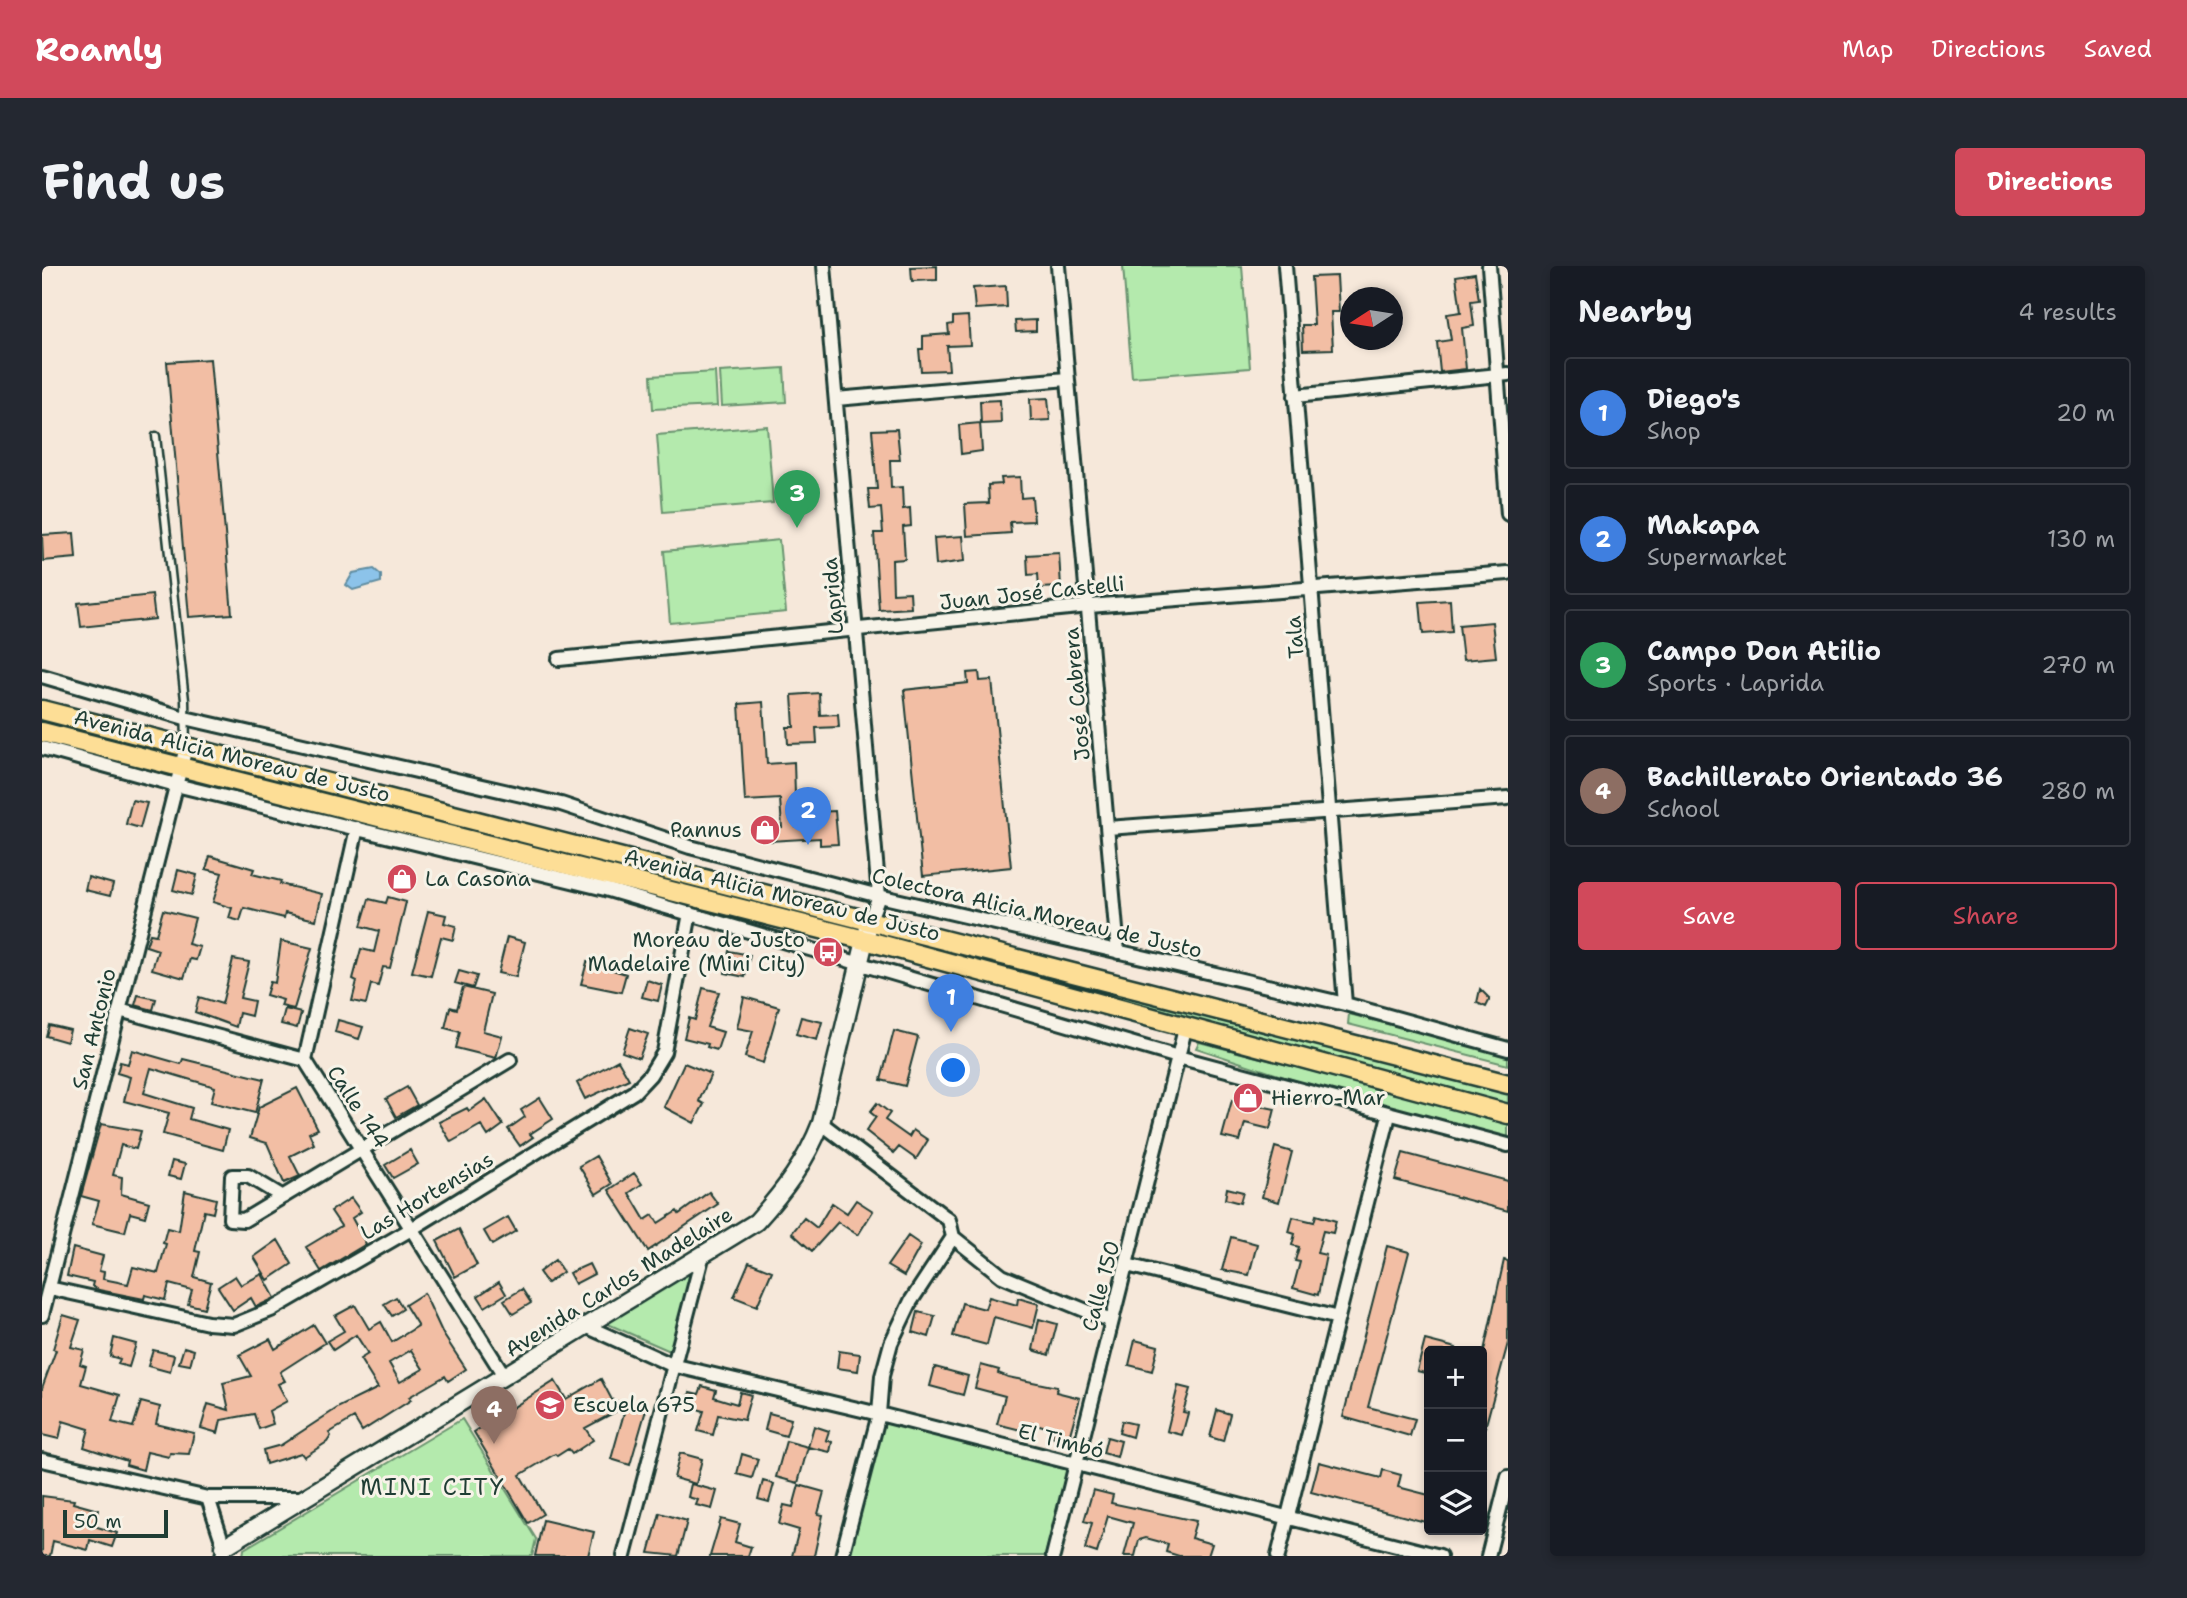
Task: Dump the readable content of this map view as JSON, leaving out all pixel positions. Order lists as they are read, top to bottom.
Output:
{
  "streets": {
    "main road": ["Avenida Alicia Moreau de Justo", "Avenida Carlos Madelaire"],
    "street": [
      "Juan José Castelli",
      "Laprida",
      "Tala",
      "José Cabrera",
      "Colectora Alicia Moreau de Justo",
      "San Antonio",
      "Calle 144",
      "Las Hortensias",
      "Calle 150",
      "El Timbó"
    ]
  },
  "crossings": [
    ["Juan José Castelli", "Laprida"],
    ["Juan José Castelli", "Tala"],
    ["Juan José Castelli", "José Cabrera"],
    ["Laprida", "Avenida Alicia Moreau de Justo"],
    ["Laprida", "Colectora Alicia Moreau de Justo"],
    ["Laprida", "Avenida Carlos Madelaire"],
    ["Tala", "Colectora Alicia Moreau de Justo"],
    ["José Cabrera", "Colectora Alicia Moreau de Justo"],
    ["Avenida Alicia Moreau de Justo", "San Antonio"],
    ["Avenida Alicia Moreau de Justo", "Avenida Carlos Madelaire"],
    ["Avenida Alicia Moreau de Justo", "Calle 150"],
    ["San Antonio", "Las Hortensias"],
    ["Calle 144", "Las Hortensias"],
    ["Calle 144", "Avenida Carlos Madelaire"],
    ["Avenida Carlos Madelaire", "El Timbó"],
    ["Calle 150", "El Timbó"]
  ],
  "districts": ["MINI CITY"],
  "places": {
    "shop": ["Pannus", "La Casona", "Hierro-Mar"],
    "bus stop": ["Moreau de Justo Madelaire (Mini City)"],
    "school or university": ["Escuela 675"]
  },
  "scale_bar": "50 m",
  "north": "left",
  "page": {
    "header": "Roamly",
    "nav": ["Map", "Directions", "Saved"],
    "buttons": [
      "Directions",
      ["Save", "Share"]
    ],
    "title": "Find us",
    "heading": ["Nearby", "4 results"],
    "list": [
      {
        "mark": "1",
        "name": "Diego's",
        "note": "Shop",
        "value": "20 m"
      },
      {
        "mark": "2",
        "name": "Makapa",
        "note": "Supermarket",
        "value": "130 m"
      },
      {
        "mark": "3",
        "name": "Campo Don Atilio",
        "note": "Sports · Laprida",
        "value": "270 m"
      },
      {
        "mark": "4",
        "name": "Bachillerato Orientado 36",
        "note": "School",
        "value": "280 m"
      }
    ],
    "pins": [
      "3",
      "2",
      "1",
      "4"
    ],
    "map_buttons": ["+", "−"],
    "scale": "50 m"
  }
}
